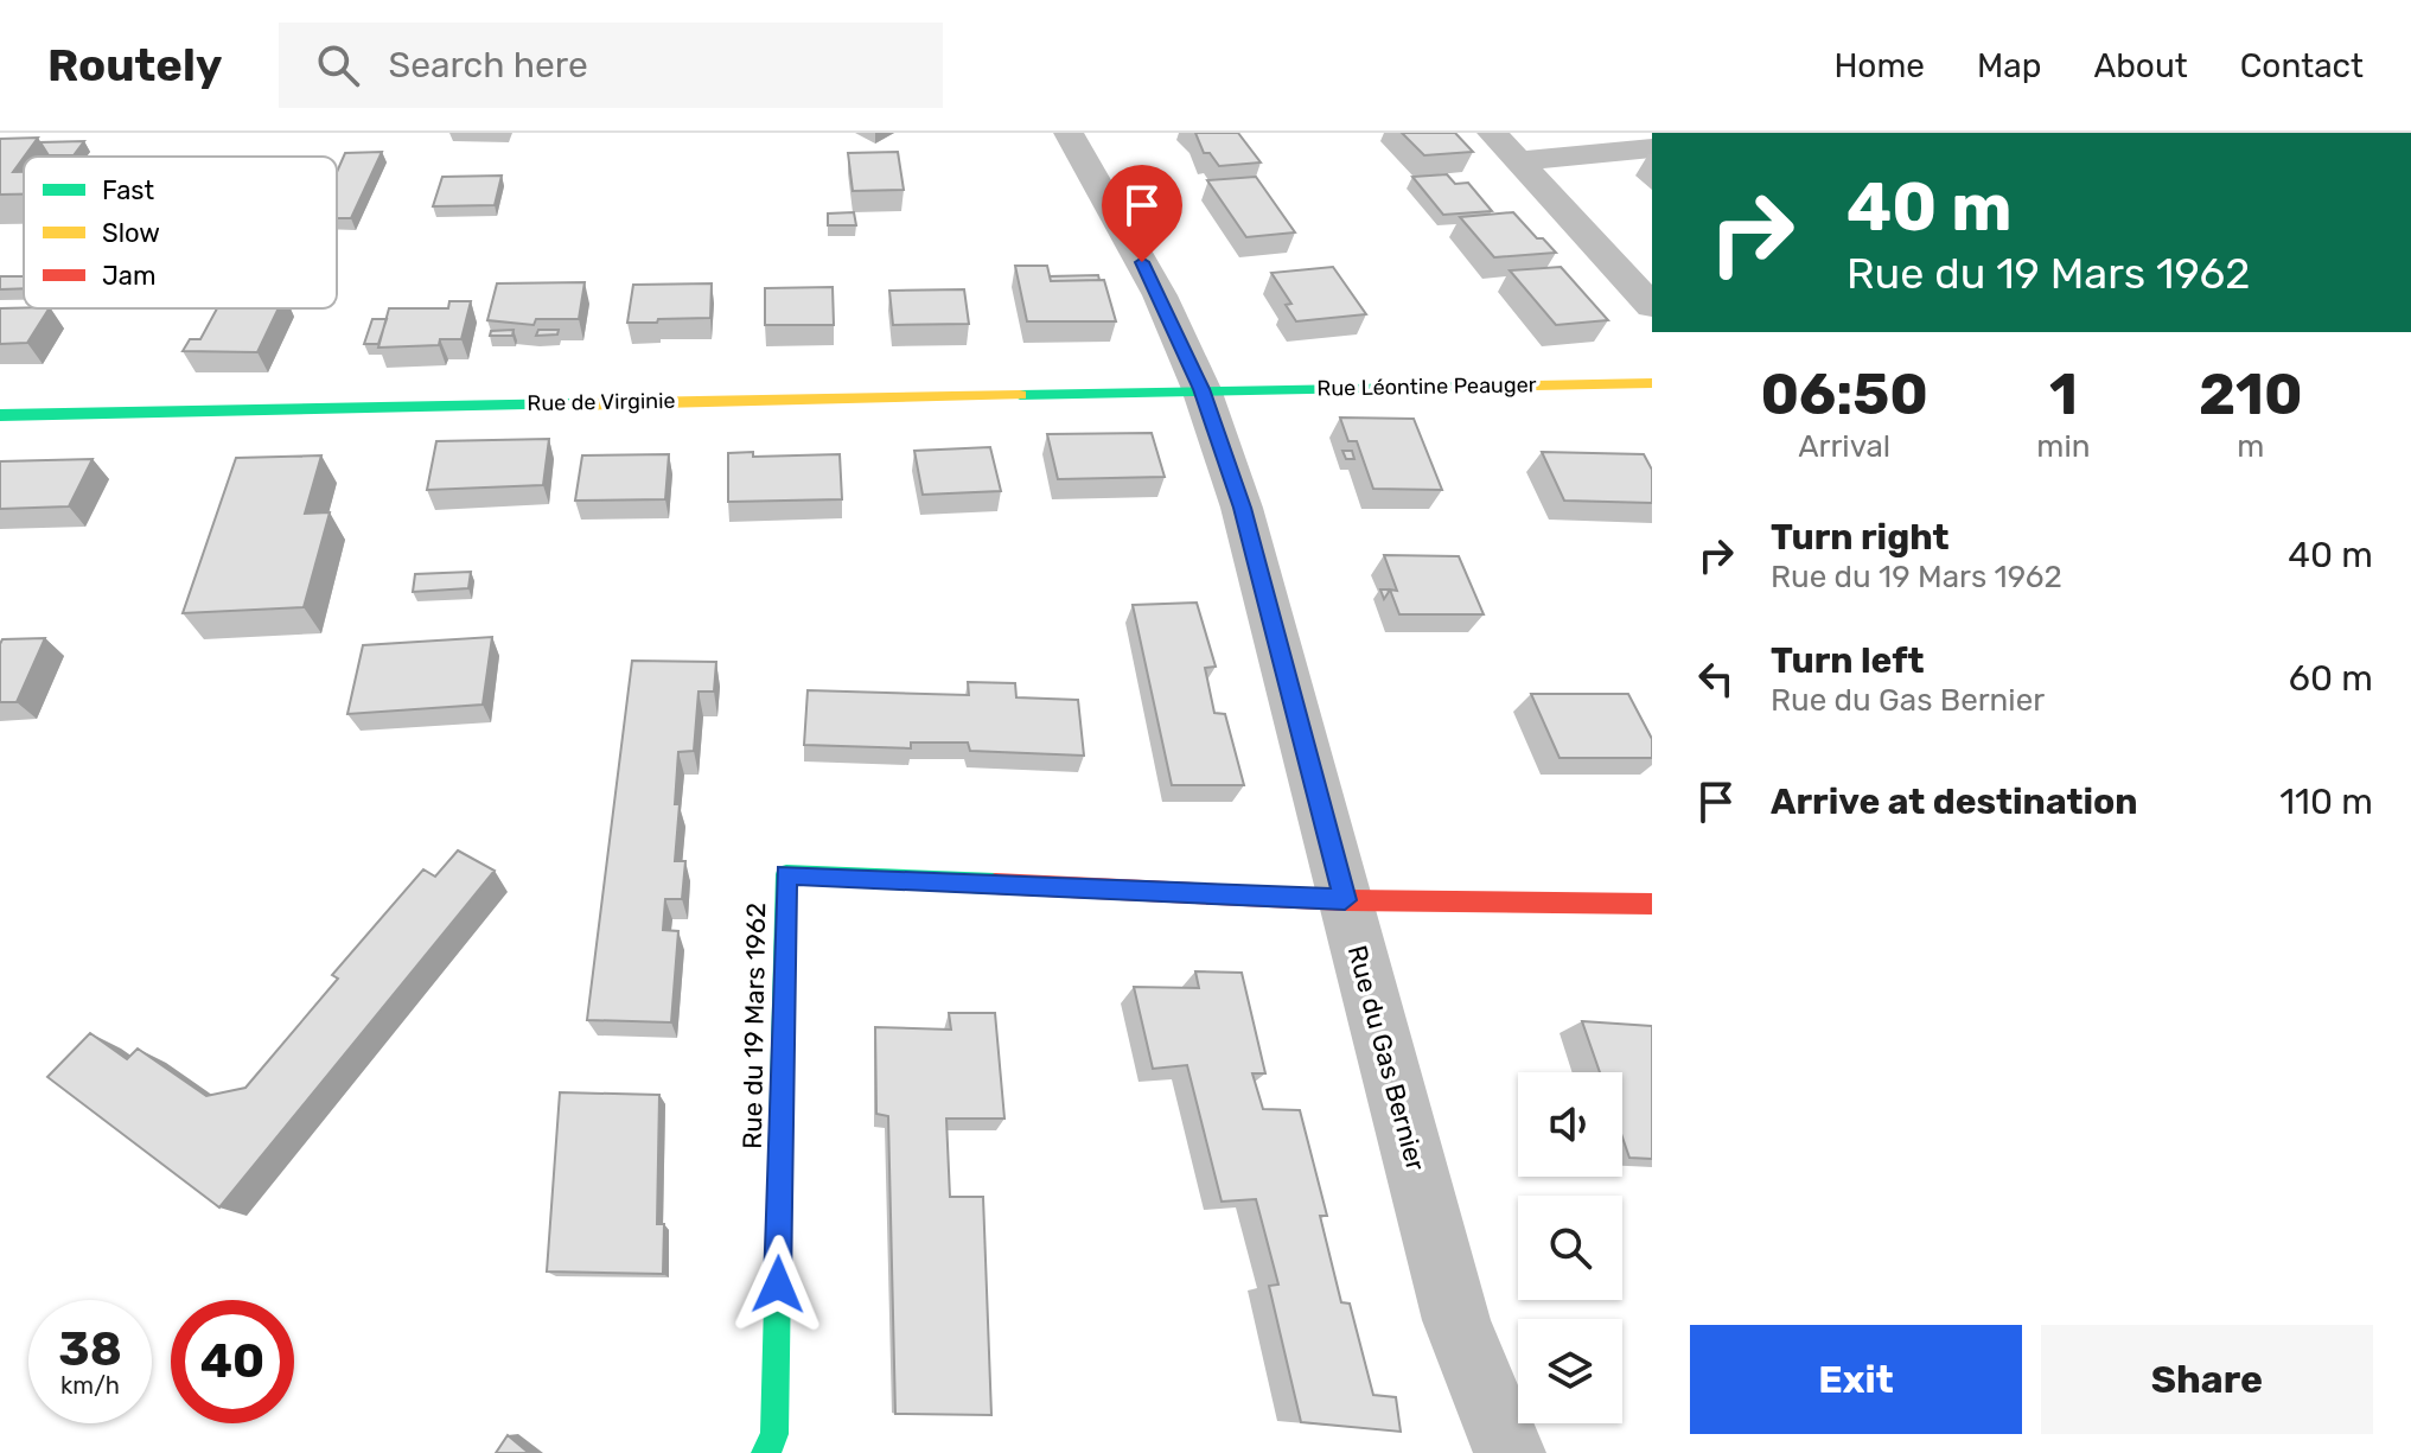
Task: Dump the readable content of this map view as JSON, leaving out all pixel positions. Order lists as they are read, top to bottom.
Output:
{
  "streets": {
    "street": [
      "Rue Léontine Peauger",
      "Rue de Virginie",
      "Rue du 19 Mars 1962",
      "Rue du Gas Bernier"
    ]
  },
  "crossings": [
    ["Rue Léontine Peauger", "Rue de Virginie"],
    ["Rue Léontine Peauger", "Rue du Gas Bernier"],
    ["Rue de Virginie", "Rue du Gas Bernier"],
    ["Rue du 19 Mars 1962", "Rue du Gas Bernier"]
  ],
  "legend": ["Fast", "Slow", "Jam"],
  "page": {
    "header": "Routely",
    "search": "Search here",
    "nav": [
      "Home",
      "Map",
      "About",
      "Contact"
    ],
    "turn": ["40 m", "Rue du 19 Mars 1962"],
    "eta": [
      "06:50",
      "Arrival",
      "1",
      "min",
      "210",
      "m"
    ],
    "list": [
      {
        "name": "Turn right",
        "note": "Rue du 19 Mars 1962",
        "value": "40 m"
      },
      {
        "name": "Turn left",
        "note": "Rue du Gas Bernier",
        "value": "60 m"
      },
      {
        "name": "Arrive at destination",
        "value": "110 m"
      }
    ],
    "speed": "38 km/h",
    "limit": "40",
    "buttons": ["Exit", "Share"]
  }
}
